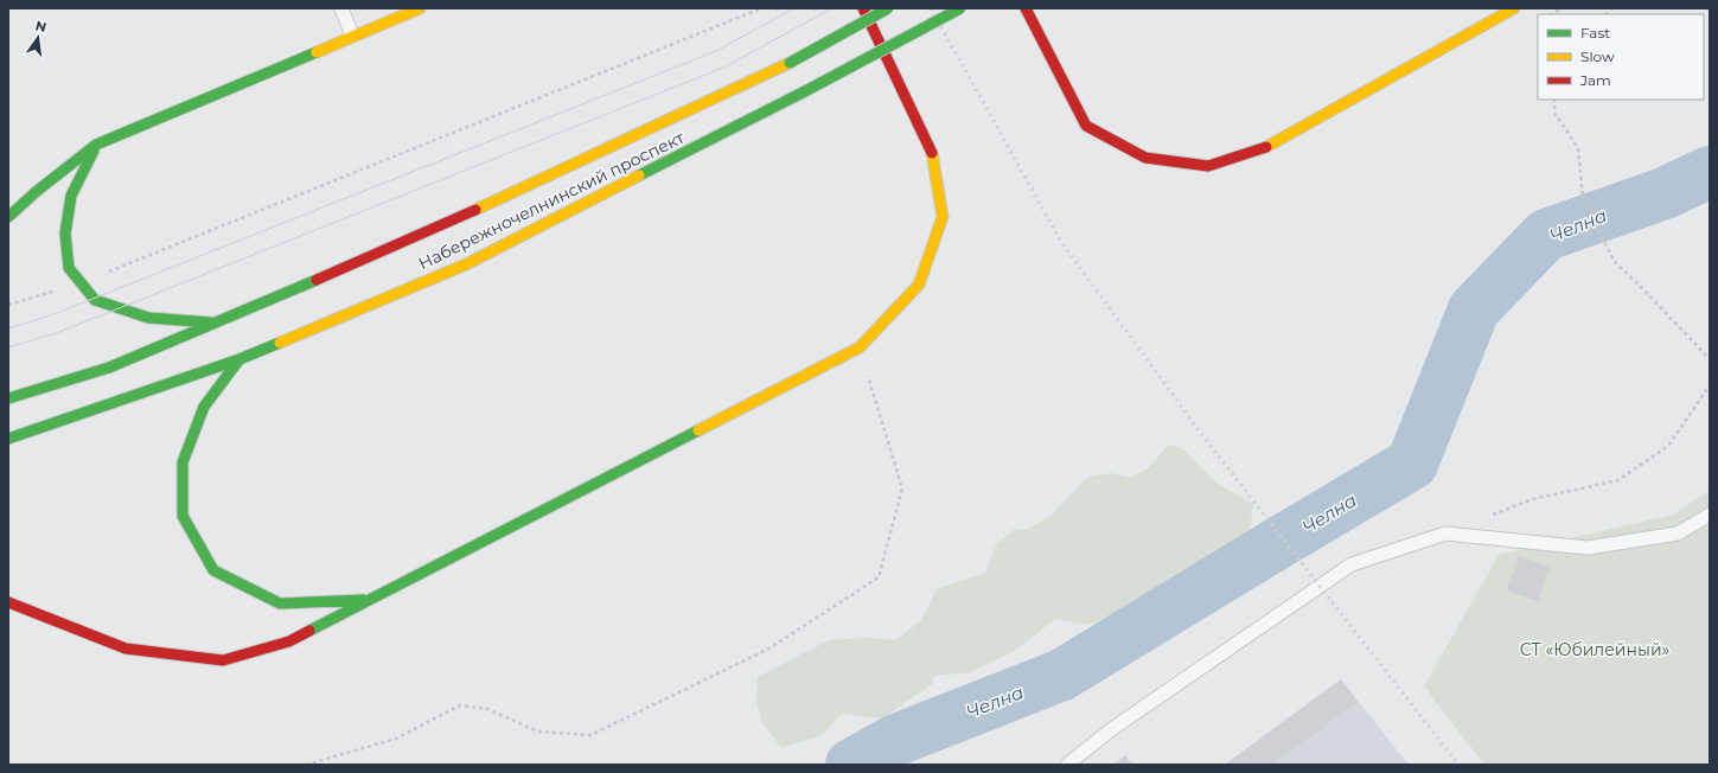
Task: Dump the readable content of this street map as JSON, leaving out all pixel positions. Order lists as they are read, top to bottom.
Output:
{
  "streets": {
    "main road": ["Набережночелнинский проспект"]
  },
  "water": ["Челна"],
  "parks": ["СТ «Юбилейный»"],
  "legend": ["Fast", "Slow", "Jam"],
  "north": "top"
}
